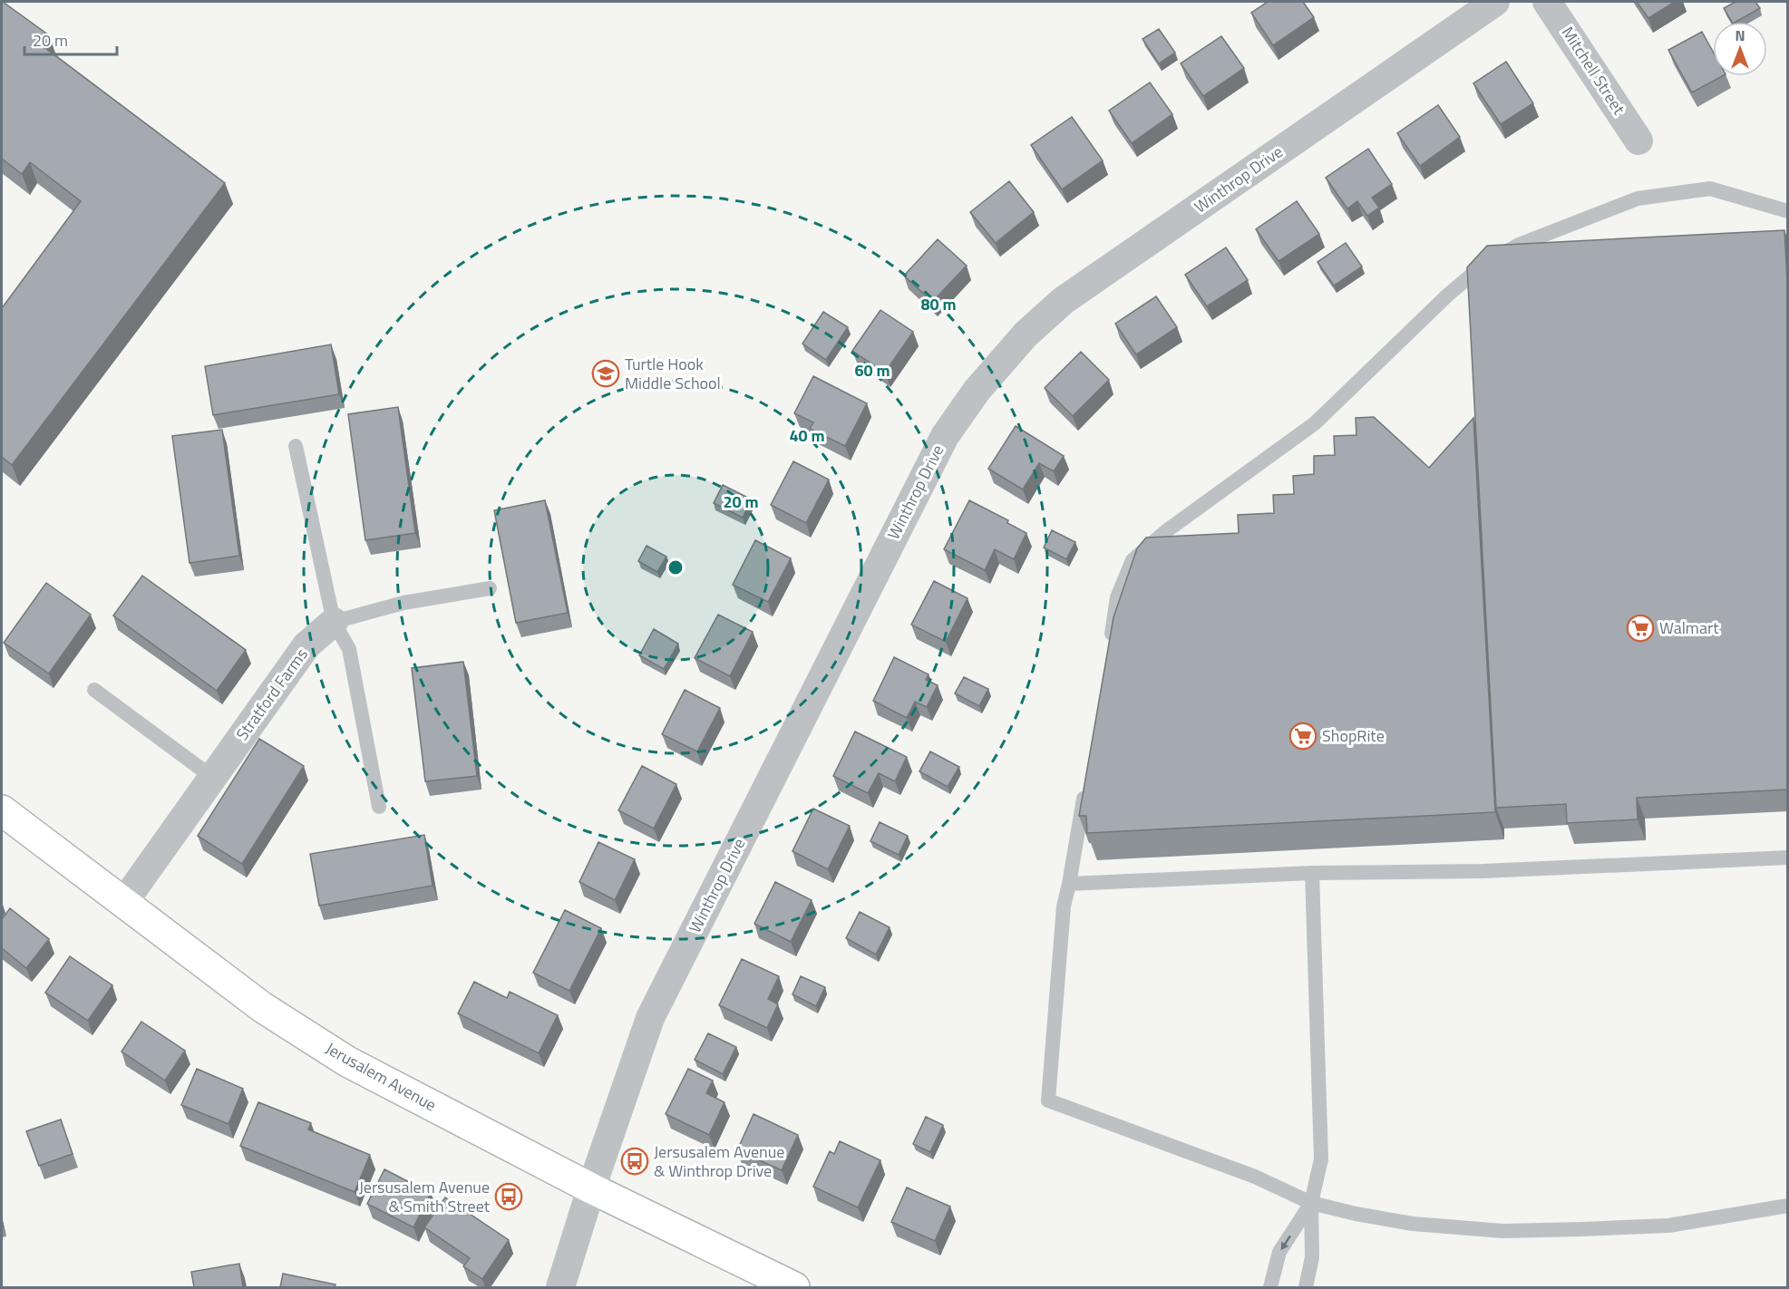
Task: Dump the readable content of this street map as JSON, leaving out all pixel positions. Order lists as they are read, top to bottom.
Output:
{
  "streets": {
    "main road": ["Jerusalem Avenue"],
    "street": ["Mitchell Street", "Winthrop Drive", "Stratford Farms"]
  },
  "crossings": [
    ["Winthrop Drive", "Jerusalem Avenue"],
    ["Stratford Farms", "Jerusalem Avenue"]
  ],
  "places": {
    "school or university": ["Turtle Hook Middle School"],
    "supermarket": ["Walmart", "ShopRite"],
    "bus stop": ["Jersusalem Avenue & Winthrop Drive", "Jersusalem Avenue & Smith Street"]
  },
  "scale_bar": "20 m",
  "north": "top",
  "rings": [
    "80 m",
    "60 m",
    "40 m",
    "20 m"
  ]
}
